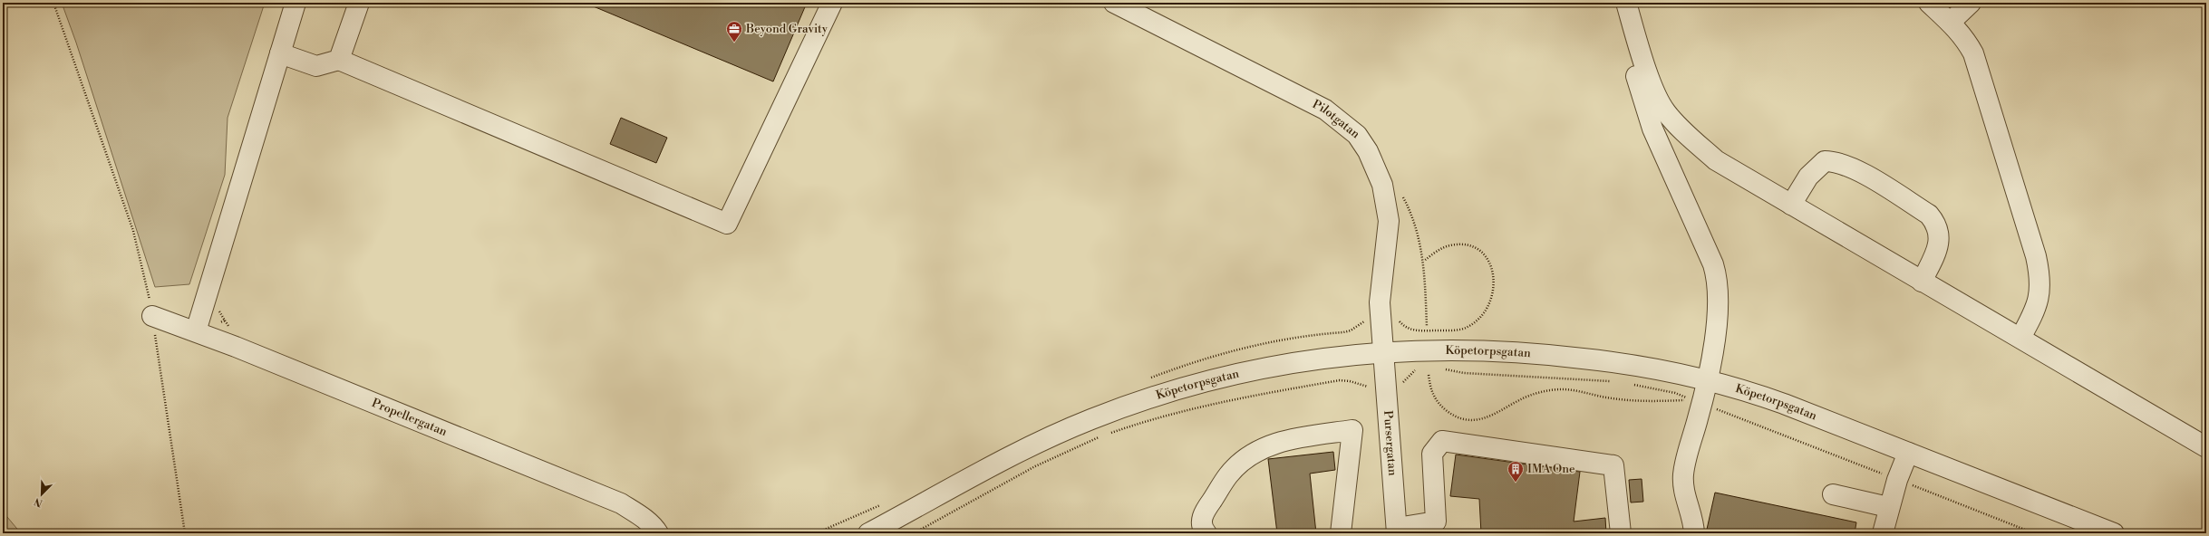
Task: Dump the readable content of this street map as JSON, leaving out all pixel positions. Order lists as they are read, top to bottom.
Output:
{
  "streets": {
    "street": [
      "Pilotgatan",
      "Köpetorpsgatan",
      "Propellergatan",
      "Pursergatan"
    ]
  },
  "crossings": [
    ["Pilotgatan", "Köpetorpsgatan"],
    ["Pilotgatan", "Pursergatan"],
    ["Köpetorpsgatan", "Pursergatan"]
  ],
  "places": {
    "office": ["Beyond Gravity"],
    "building": ["IMA One"]
  },
  "north": "bottom left"
}
